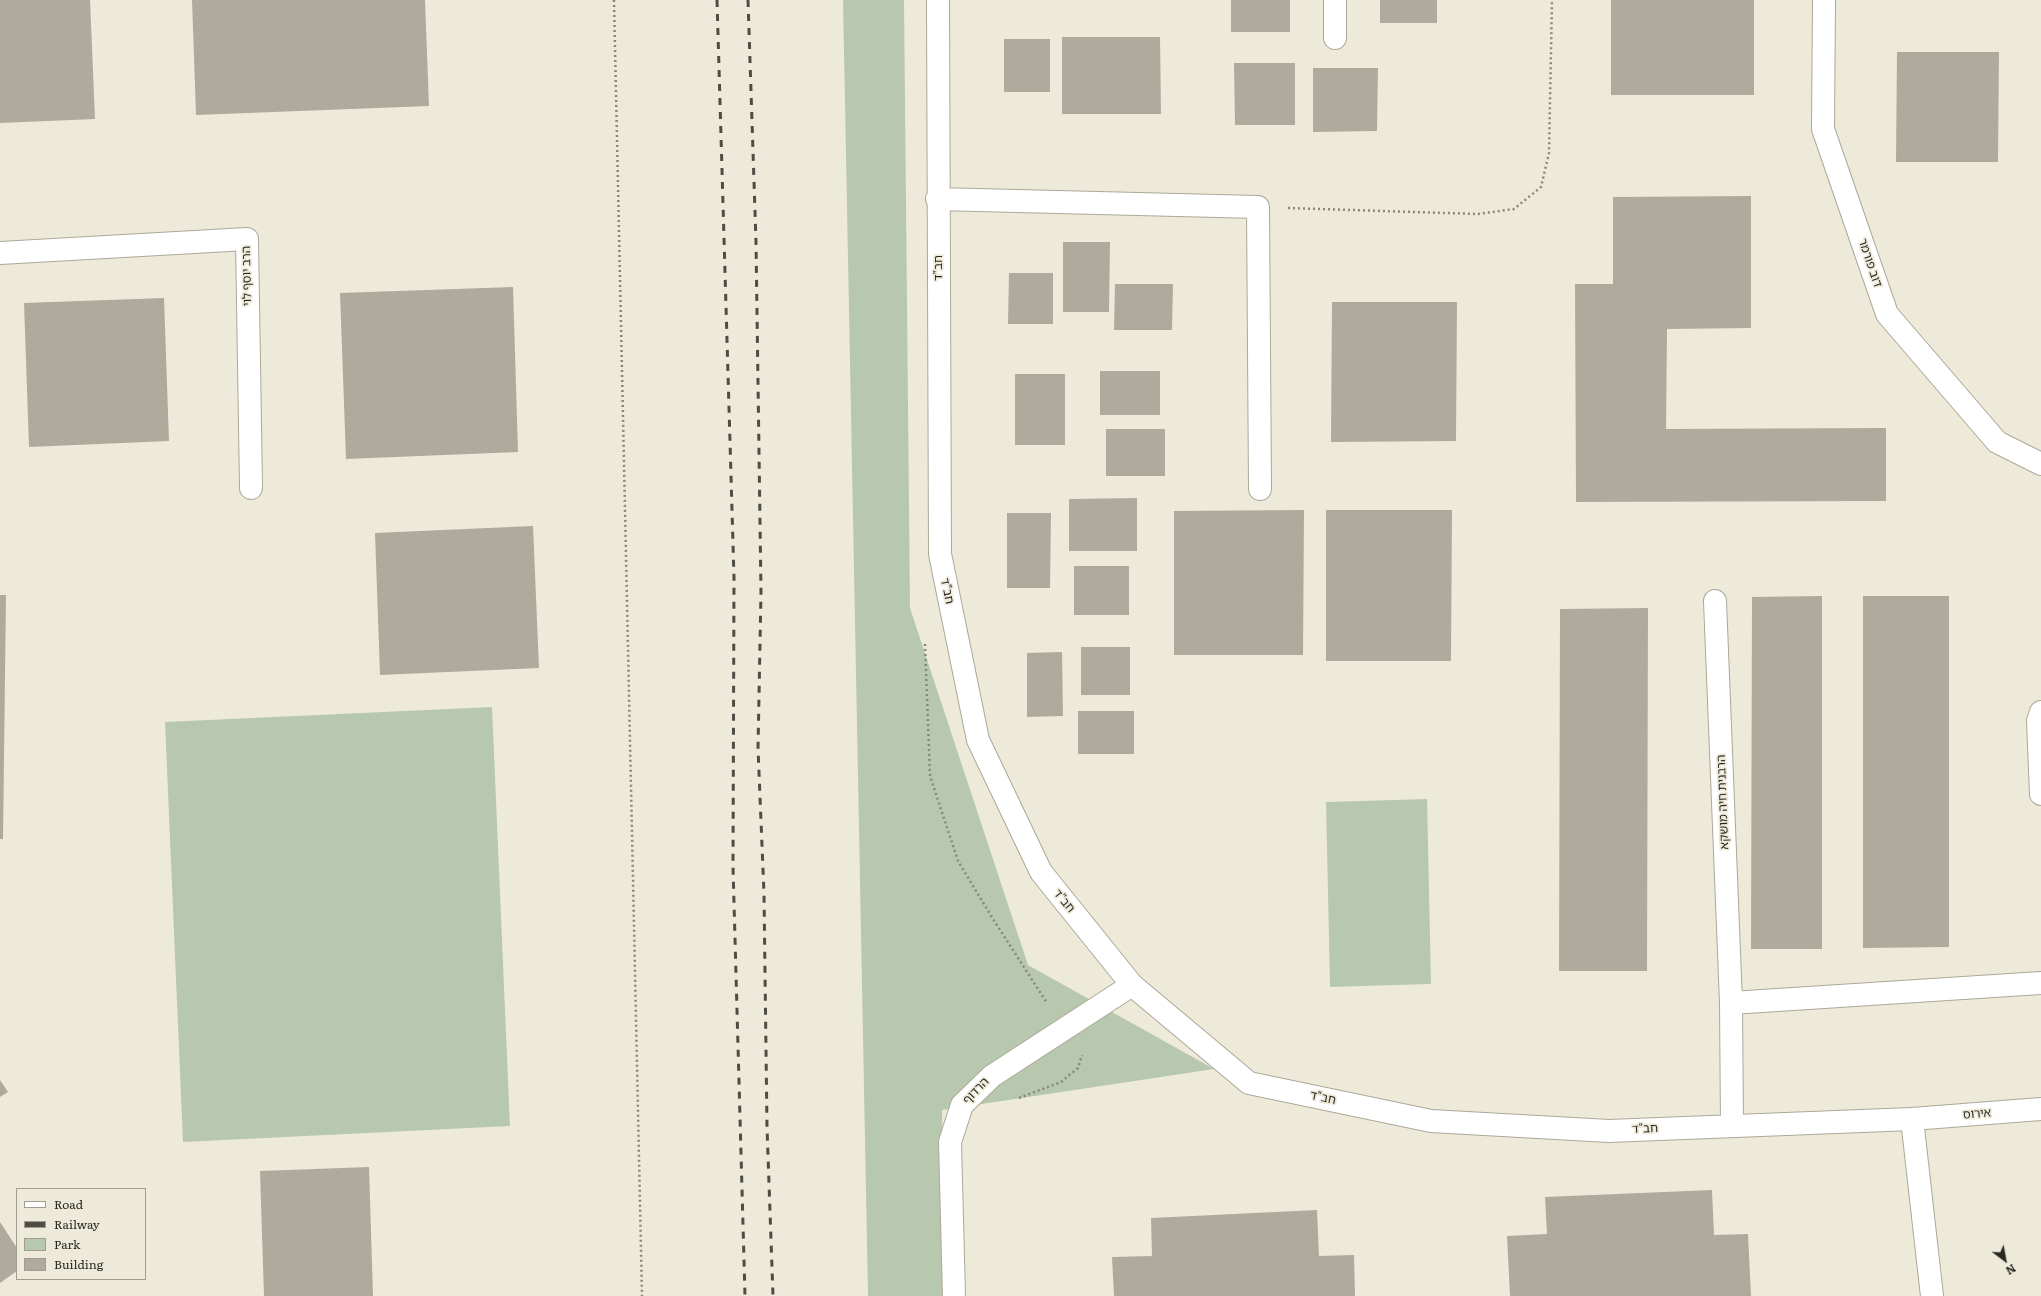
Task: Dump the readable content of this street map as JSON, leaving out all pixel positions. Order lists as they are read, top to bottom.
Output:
{
  "streets": {
    "street": [
      "דוב פורמר",
      "חב\"ד",
      "הרב יוסף לוי",
      "הרבנית חיה מושקא",
      "הרדוף",
      "אירוס"
    ]
  },
  "crossings": [
    ["חב\"ד", "הרבנית חיה מושקא"],
    ["חב\"ד", "הרדוף"],
    ["חב\"ד", "אירוס"]
  ],
  "legend": [
    "Road",
    "Railway",
    "Park",
    "Building"
  ],
  "north": "bottom right"
}
